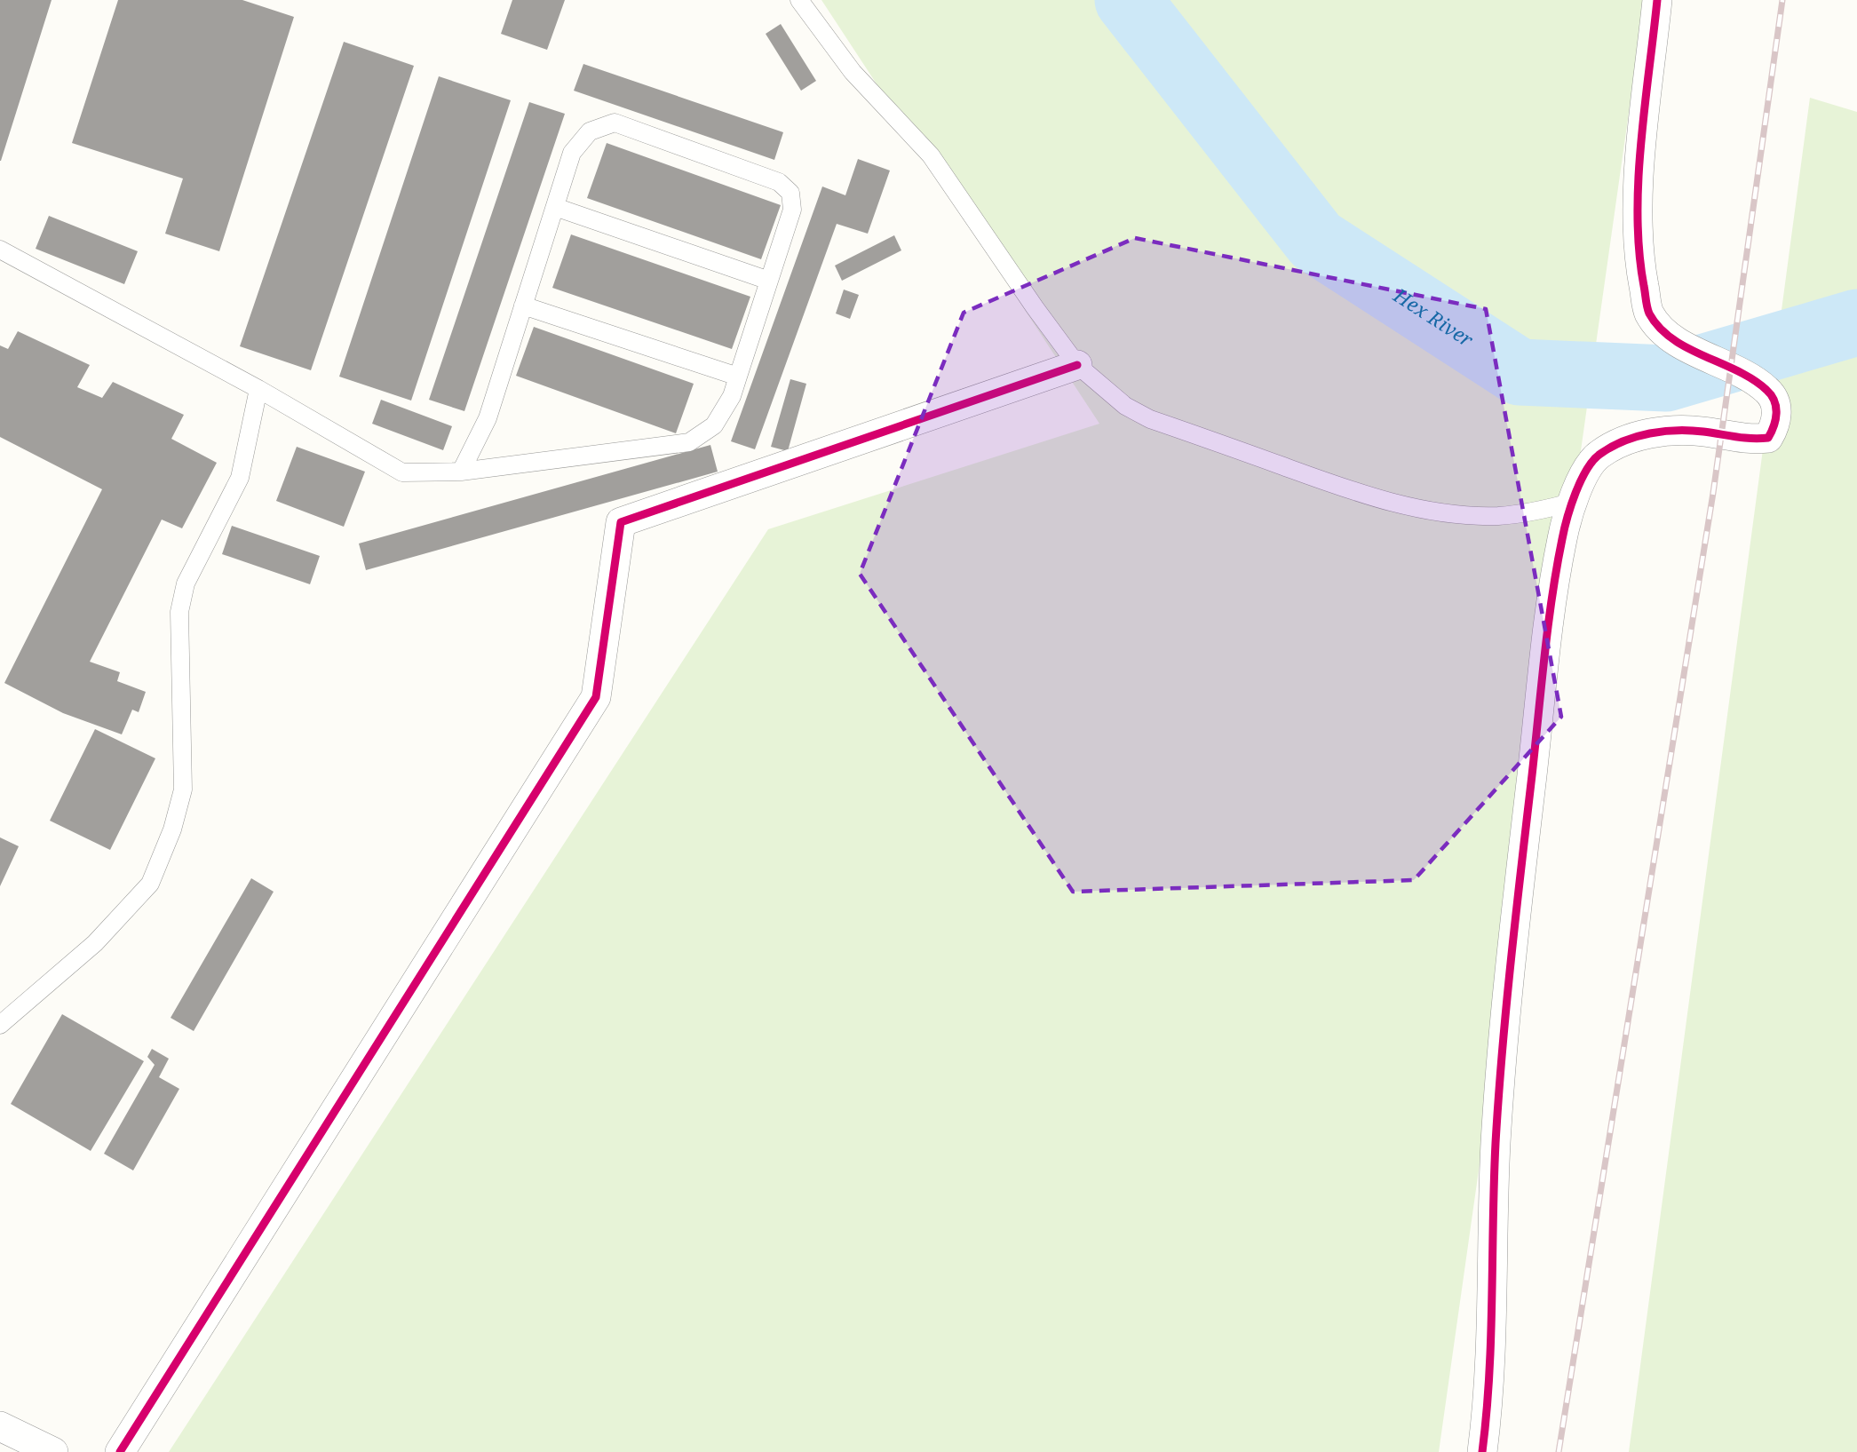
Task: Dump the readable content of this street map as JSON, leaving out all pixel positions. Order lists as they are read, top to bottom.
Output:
{
  "water": ["Hex River"]
}
